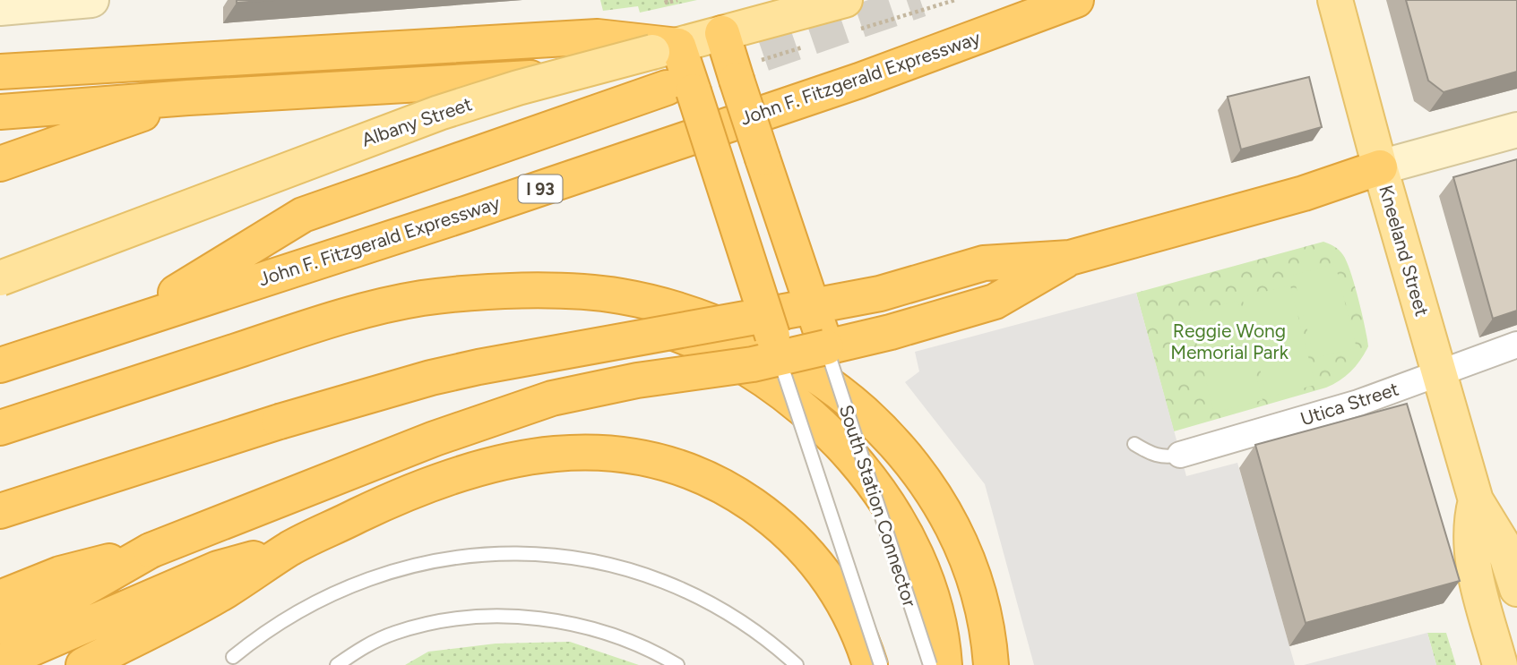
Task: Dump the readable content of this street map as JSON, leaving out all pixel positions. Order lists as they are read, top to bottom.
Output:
{
  "streets": {
    "highway": ["John F. Fitzgerald Expressway", "I 93"],
    "main road": ["Albany Street", "Kneeland Street"],
    "street": ["Utica Street"],
    "lane": ["South Station Connector"]
  },
  "crossings": [
    ["Kneeland Street", "Utica Street"]
  ],
  "parks": ["Reggie Wong Memorial Park"]
}
